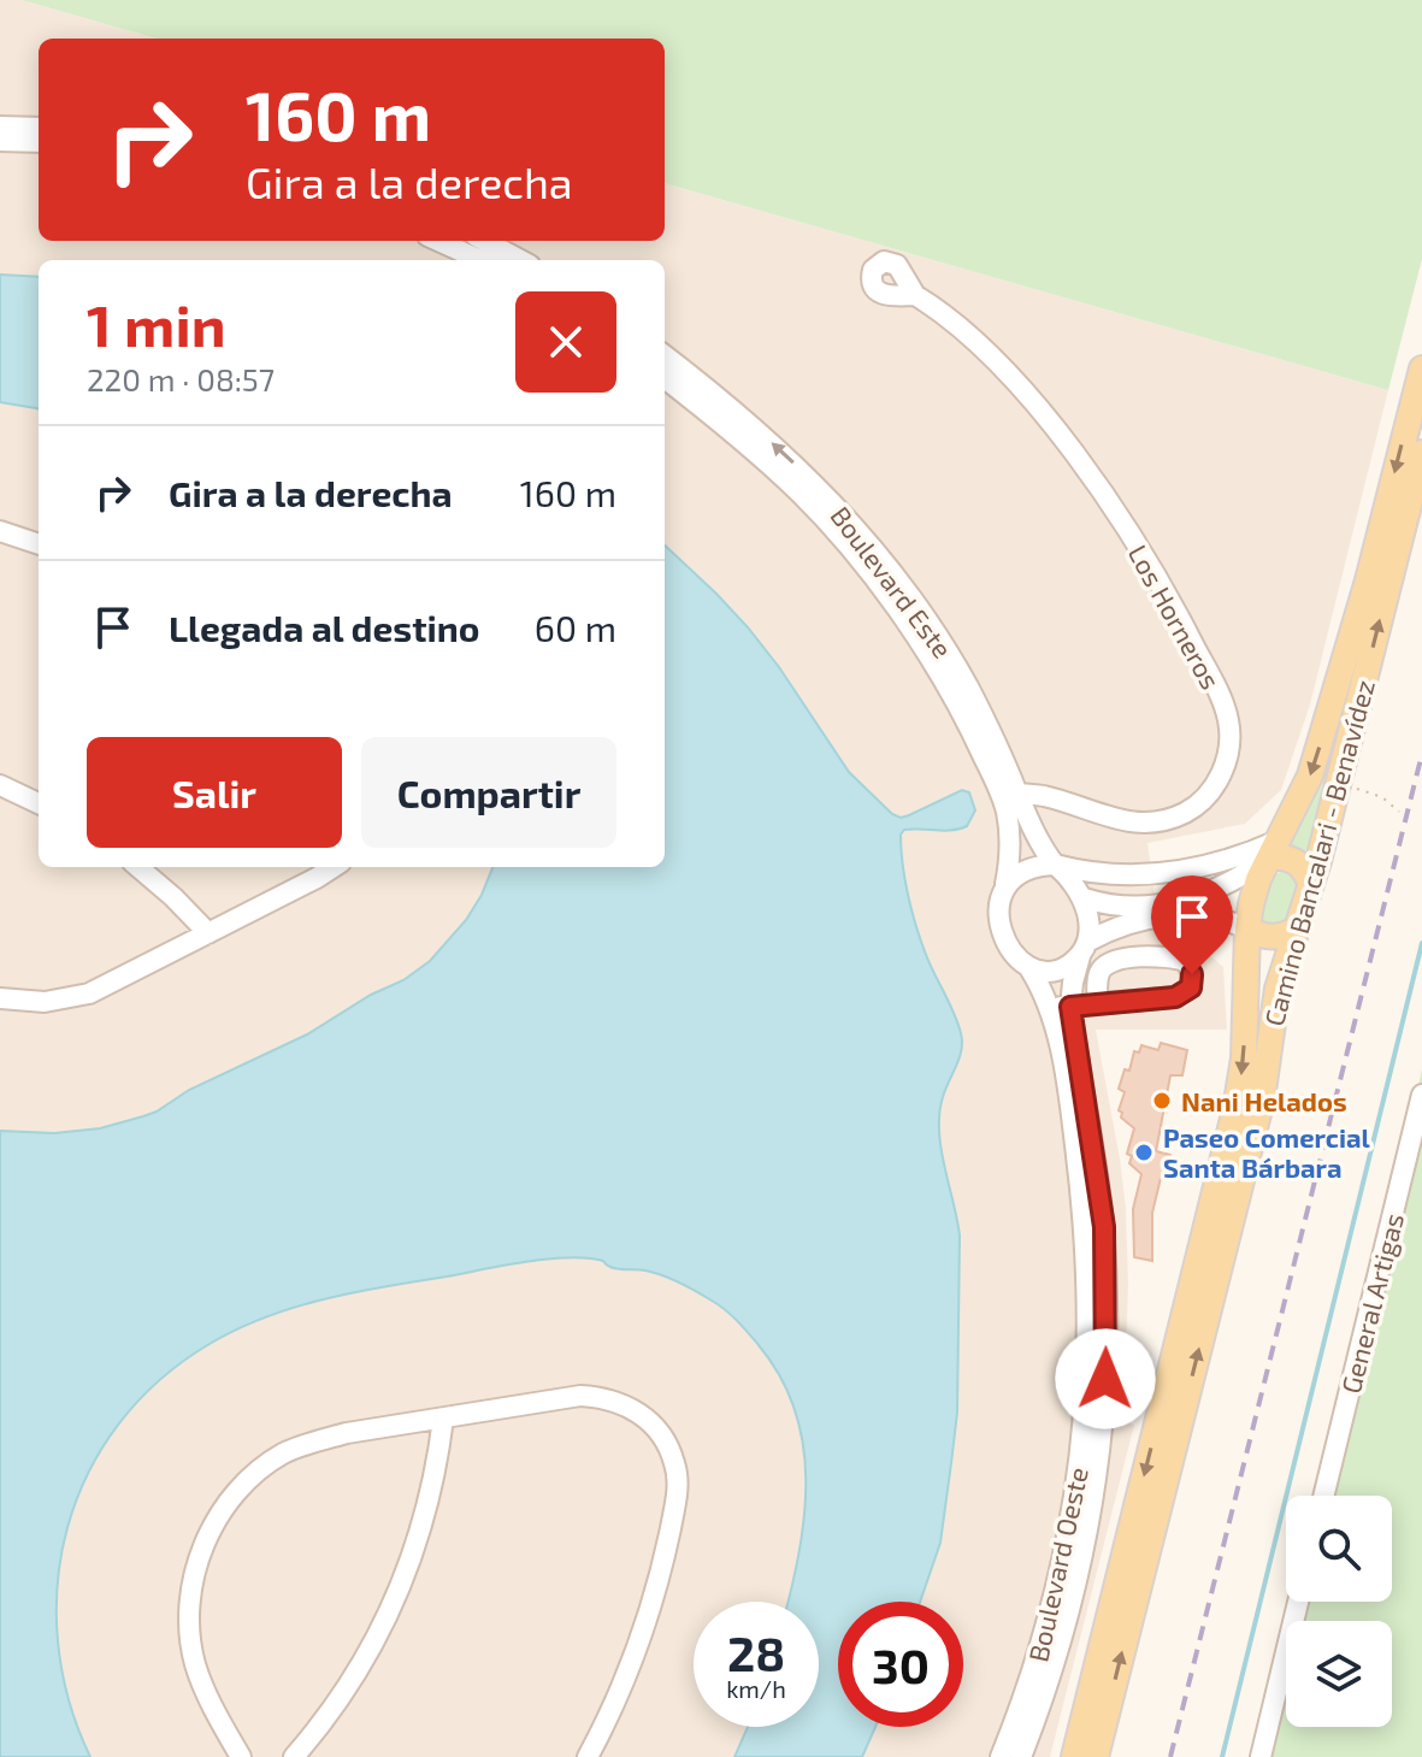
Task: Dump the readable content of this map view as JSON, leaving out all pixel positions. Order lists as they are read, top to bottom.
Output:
{
  "streets": {
    "main road": ["Camino Bancalari - Benavídez"],
    "street": [
      "Boulevard Este",
      "Los Horneros",
      "General Artigas",
      "Boulevard Oeste"
    ]
  },
  "crossings": [
    ["Boulevard Este", "Los Horneros"],
    ["Boulevard Este", "Boulevard Oeste"]
  ],
  "places": ["Nani Helados", "Paseo Comercial Santa Bárbara"],
  "page": {
    "turn": ["160 m", "Gira a la derecha"],
    "heading": ["1 min", "220 m · 08:57"],
    "list": [
      {
        "name": "Gira a la derecha",
        "value": "160 m"
      },
      {
        "name": "Llegada al destino",
        "value": "60 m"
      }
    ],
    "buttons": ["Salir", "Compartir"],
    "speed": "28 km/h",
    "limit": "30"
  }
}
